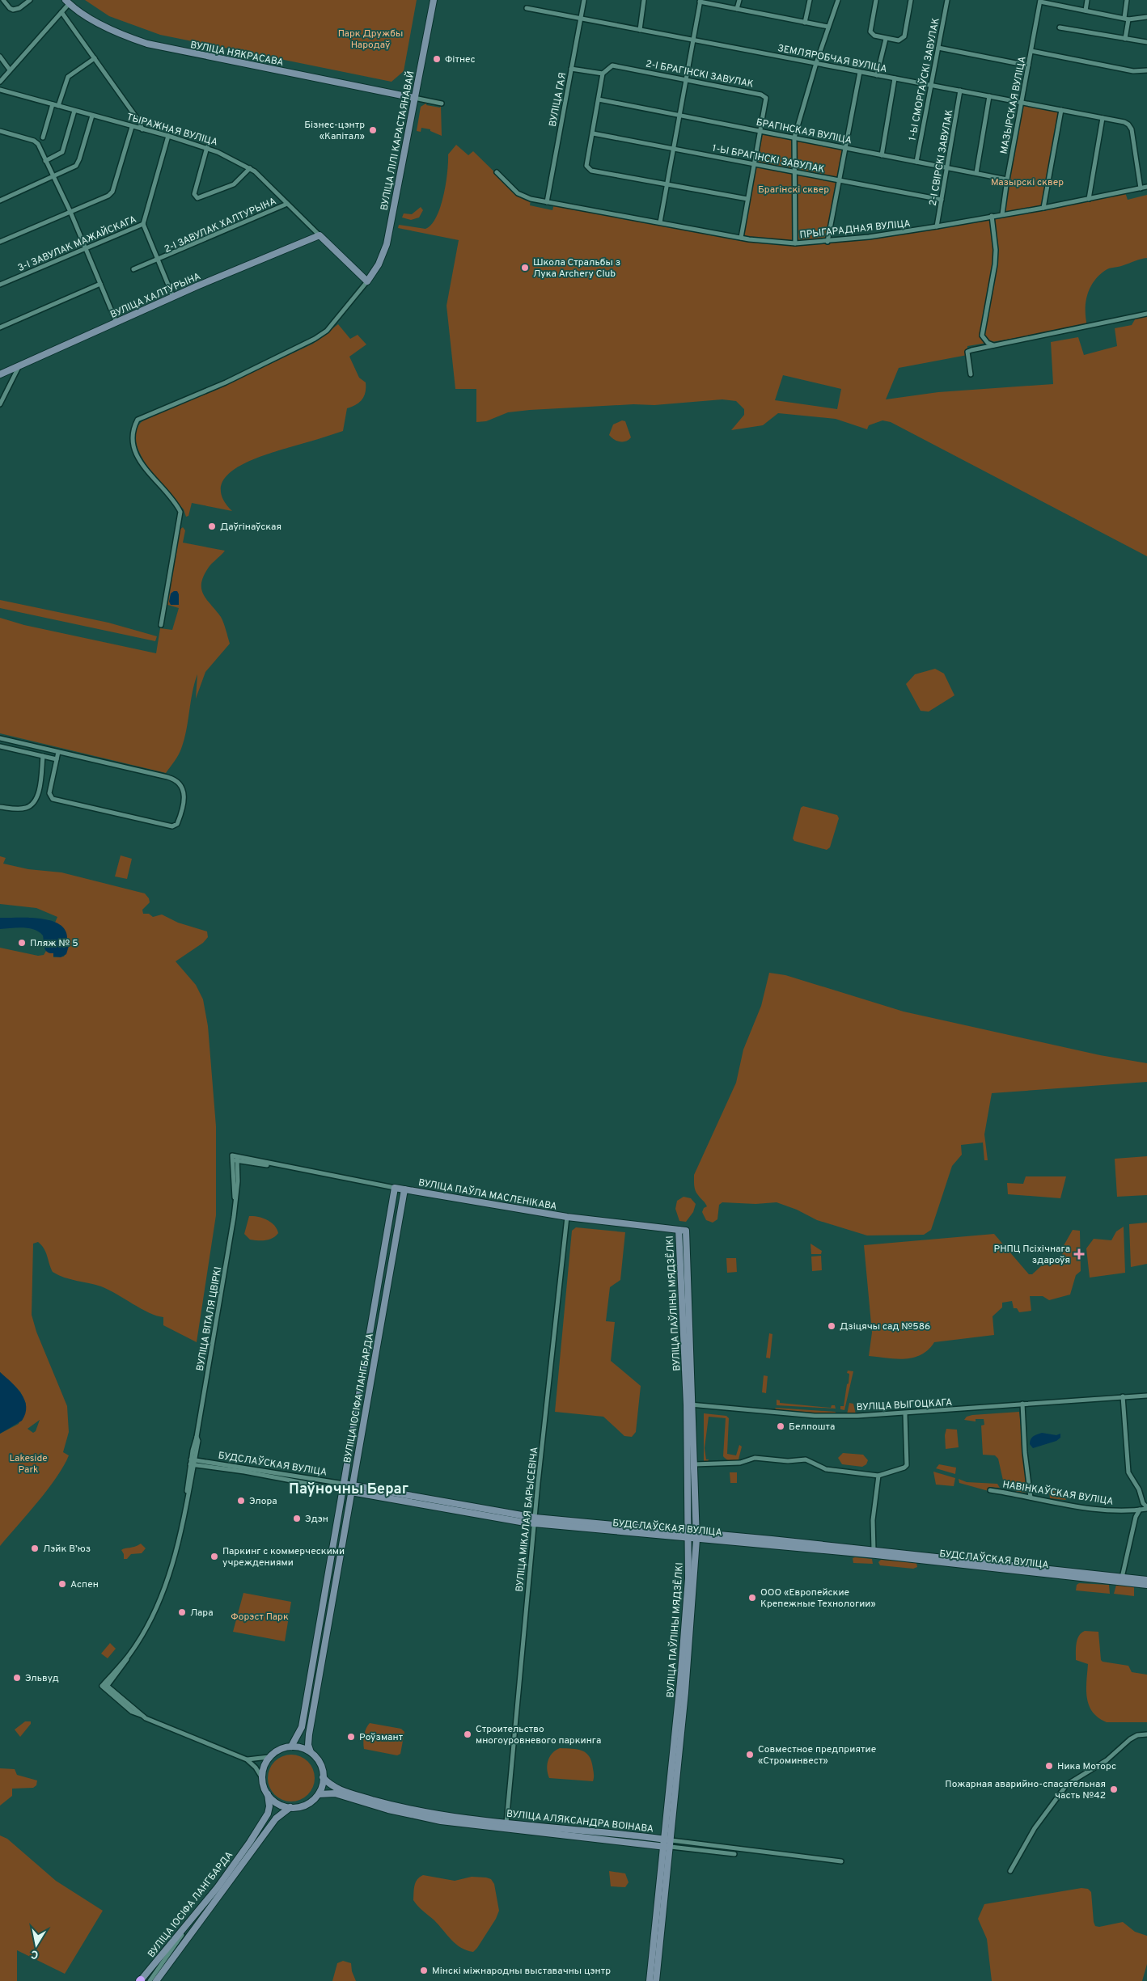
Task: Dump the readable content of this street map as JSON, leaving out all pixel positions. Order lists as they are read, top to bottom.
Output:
{
  "streets": {
    "street": [
      "ВУЛІЦА НЯКРАСАВА",
      "ЗЕМЛЯРОБЧАЯ ВУЛІЦА",
      "2-І БРАГІНСКІ ЗАВУЛАК",
      "1-Ы СМОРГАЎСКІ ЗАВУЛАК",
      "ВУЛІЦА ГАЯ",
      "МАЗЫРСКАЯ ВУЛІЦА",
      "ТЫРАЖНАЯ ВУЛІЦА",
      "БРАГІНСКАЯ ВУЛІЦА",
      "ВУЛІЦА ЛІЛІ КАРАСТАЯНАВАЙ",
      "2-І СВІРСКІ ЗАВУЛАК",
      "1-Ы БРАГІНСКІ ЗАВУЛАК",
      "2-І ЗАВУЛАК ХАЛТУРЫНА",
      "ПРЫГАРАДНАЯ ВУЛІЦА",
      "3-І ЗАВУЛАК МАЖАЙСКАГА",
      "ВУЛІЦА ХАЛТУРЫНА",
      "ВУЛІЦА ПАЎЛА МАСЛЕНІКАВА",
      "ВУЛІЦА ПАЎЛІНЫ МЯДЗЁЛКІ",
      "ВУЛІЦА ВІТАЛЯ ЦВІРКІ",
      "ВУЛІЦА ІОСІФА ЛАНГБАРДА",
      "ВУЛІЦА ВЫГОЦКАГА",
      "БУДСЛАЎСКАЯ ВУЛІЦА",
      "НАВІНКАЎСКАЯ ВУЛІЦА",
      "ВУЛІЦА МІКАЛАЯ БАРЫСЕВІЧА",
      "ВУЛІЦА АЛЯКСАНДРА ВОІНАВА"
    ]
  },
  "crossings": [
    ["ВУЛІЦА НЯКРАСАВА", "ВУЛІЦА ЛІЛІ КАРАСТАЯНАВАЙ"],
    ["ЗЕМЛЯРОБЧАЯ ВУЛІЦА", "1-Ы СМОРГАЎСКІ ЗАВУЛАК"],
    ["ЗЕМЛЯРОБЧАЯ ВУЛІЦА", "ВУЛІЦА ГАЯ"],
    ["ЗЕМЛЯРОБЧАЯ ВУЛІЦА", "МАЗЫРСКАЯ ВУЛІЦА"],
    ["ЗЕМЛЯРОБЧАЯ ВУЛІЦА", "2-І СВІРСКІ ЗАВУЛАК"],
    ["ЗЕМЛЯРОБЧАЯ ВУЛІЦА", "ПРЫГАРАДНАЯ ВУЛІЦА"],
    ["2-І БРАГІНСКІ ЗАВУЛАК", "БРАГІНСКАЯ ВУЛІЦА"],
    ["2-І БРАГІНСКІ ЗАВУЛАК", "1-Ы БРАГІНСКІ ЗАВУЛАК"],
    ["2-І БРАГІНСКІ ЗАВУЛАК", "ПРЫГАРАДНАЯ ВУЛІЦА"],
    ["1-Ы СМОРГАЎСКІ ЗАВУЛАК", "БРАГІНСКАЯ ВУЛІЦА"],
    ["ВУЛІЦА ГАЯ", "ПРЫГАРАДНАЯ ВУЛІЦА"],
    ["МАЗЫРСКАЯ ВУЛІЦА", "БРАГІНСКАЯ ВУЛІЦА"],
    ["МАЗЫРСКАЯ ВУЛІЦА", "ПРЫГАРАДНАЯ ВУЛІЦА"],
    ["ТЫРАЖНАЯ ВУЛІЦА", "ВУЛІЦА ЛІЛІ КАРАСТАЯНАВАЙ"],
    ["ТЫРАЖНАЯ ВУЛІЦА", "2-І ЗАВУЛАК ХАЛТУРЫНА"],
    ["ТЫРАЖНАЯ ВУЛІЦА", "3-І ЗАВУЛАК МАЖАЙСКАГА"],
    ["ТЫРАЖНАЯ ВУЛІЦА", "ВУЛІЦА ХАЛТУРЫНА"],
    ["БРАГІНСКАЯ ВУЛІЦА", "2-І СВІРСКІ ЗАВУЛАК"],
    ["2-І СВІРСКІ ЗАВУЛАК", "1-Ы БРАГІНСКІ ЗАВУЛАК"],
    ["2-І СВІРСКІ ЗАВУЛАК", "ПРЫГАРАДНАЯ ВУЛІЦА"],
    ["ВУЛІЦА ПАЎЛА МАСЛЕНІКАВА", "ВУЛІЦА ПАЎЛІНЫ МЯДЗЁЛКІ"],
    ["ВУЛІЦА ПАЎЛА МАСЛЕНІКАВА", "ВУЛІЦА ВІТАЛЯ ЦВІРКІ"],
    ["ВУЛІЦА ПАЎЛА МАСЛЕНІКАВА", "ВУЛІЦА ІОСІФА ЛАНГБАРДА"],
    ["ВУЛІЦА ПАЎЛА МАСЛЕНІКАВА", "ВУЛІЦА МІКАЛАЯ БАРЫСЕВІЧА"],
    ["ВУЛІЦА ПАЎЛІНЫ МЯДЗЁЛКІ", "ВУЛІЦА ВЫГОЦКАГА"],
    ["ВУЛІЦА ПАЎЛІНЫ МЯДЗЁЛКІ", "БУДСЛАЎСКАЯ ВУЛІЦА"],
    ["ВУЛІЦА ПАЎЛІНЫ МЯДЗЁЛКІ", "ВУЛІЦА АЛЯКСАНДРА ВОІНАВА"],
    ["ВУЛІЦА ВІТАЛЯ ЦВІРКІ", "БУДСЛАЎСКАЯ ВУЛІЦА"],
    ["ВУЛІЦА ІОСІФА ЛАНГБАРДА", "БУДСЛАЎСКАЯ ВУЛІЦА"],
    ["ВУЛІЦА ІОСІФА ЛАНГБАРДА", "ВУЛІЦА АЛЯКСАНДРА ВОІНАВА"],
    ["БУДСЛАЎСКАЯ ВУЛІЦА", "ВУЛІЦА МІКАЛАЯ БАРЫСЕВІЧА"],
    ["ВУЛІЦА МІКАЛАЯ БАРЫСЕВІЧА", "ВУЛІЦА АЛЯКСАНДРА ВОІНАВА"]
  ],
  "districts": ["Паўночны Бераг"],
  "parks": [
    "Парк Дружбы Народаў",
    "Мазырскі сквер",
    "Брагінскі сквер",
    "Lakeside Park",
    "Форэст Парк"
  ],
  "places": {
    "other": [
      "Фітнес",
      "Бізнес-цэнтр «Капітал»",
      "Школа Стральбы з Лука Archery Club",
      "Даўгінаўская",
      "Пляж № 5",
      "Дзіцячы сад №586",
      "Белпошта",
      "Элора",
      "Эдэн",
      "Лэйк В’юз",
      "Паркинг с коммерческими учреждениями",
      "Аспен",
      "ООО «Европейские Крепежные Технологии»",
      "Лара",
      "Эльвуд",
      "Строительство многоуровневого паркинга",
      "Роўзмант",
      "Совместное предприятие «Строминвест»",
      "Ника Моторс",
      "Пожарная аварийно-спасательная часть №42",
      "Мінскі міжнародны выставачны цэнтр"
    ],
    "health": ["РНПЦ Псіхічнага здароўя"]
  },
  "north": "bottom"
}
